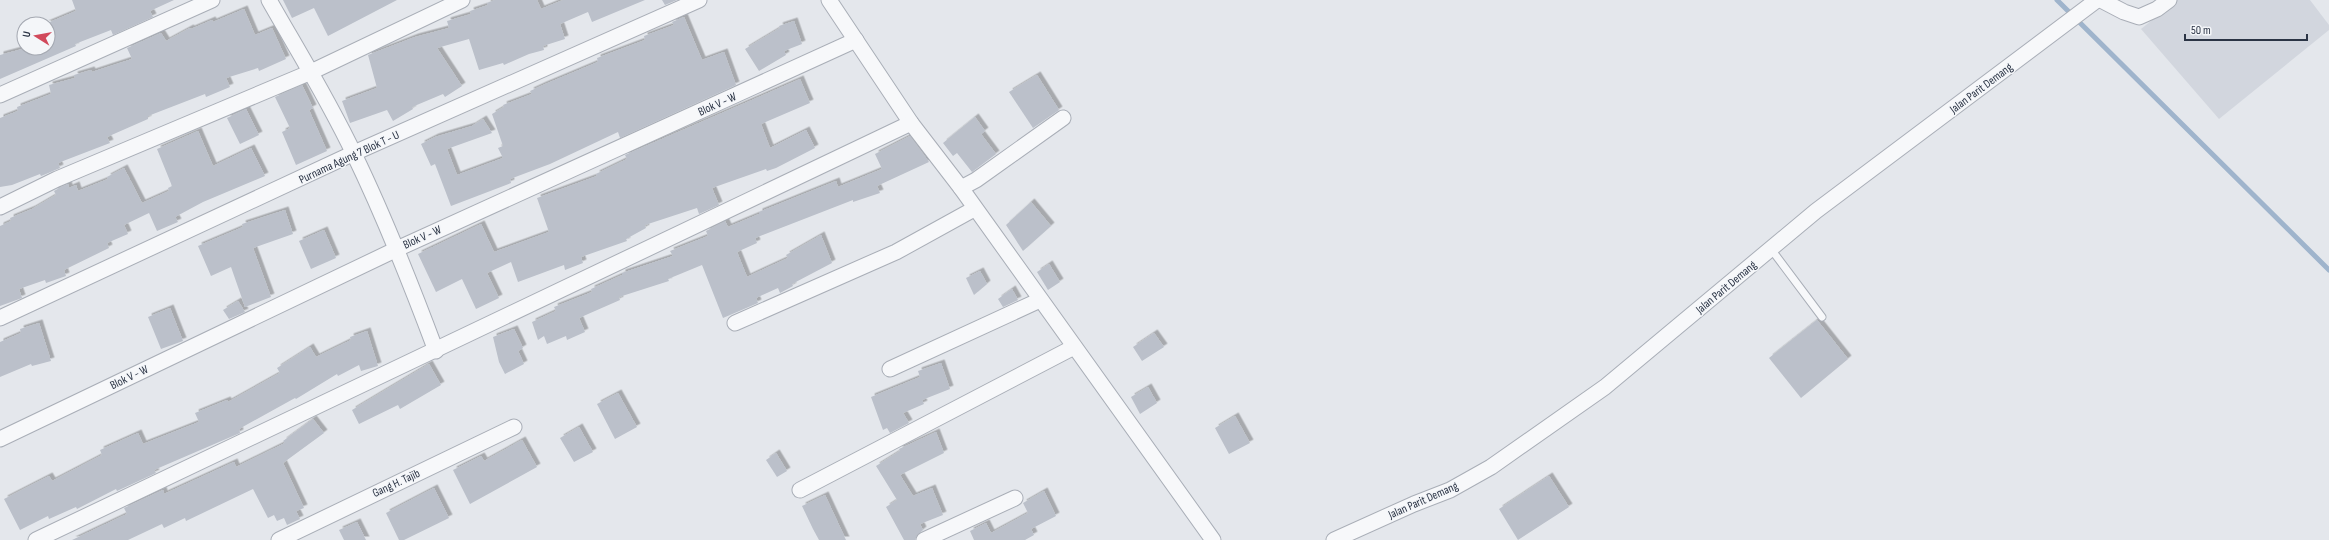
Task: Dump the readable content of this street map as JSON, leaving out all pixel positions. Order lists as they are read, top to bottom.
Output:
{
  "streets": {
    "street": [
      "Jalan Parit Demang",
      "Blok V - W",
      "Purnama Agung 7 Blok T - U",
      "Gang H. Tajib"
    ]
  },
  "scale_bar": "50 m",
  "north": "left"
}
